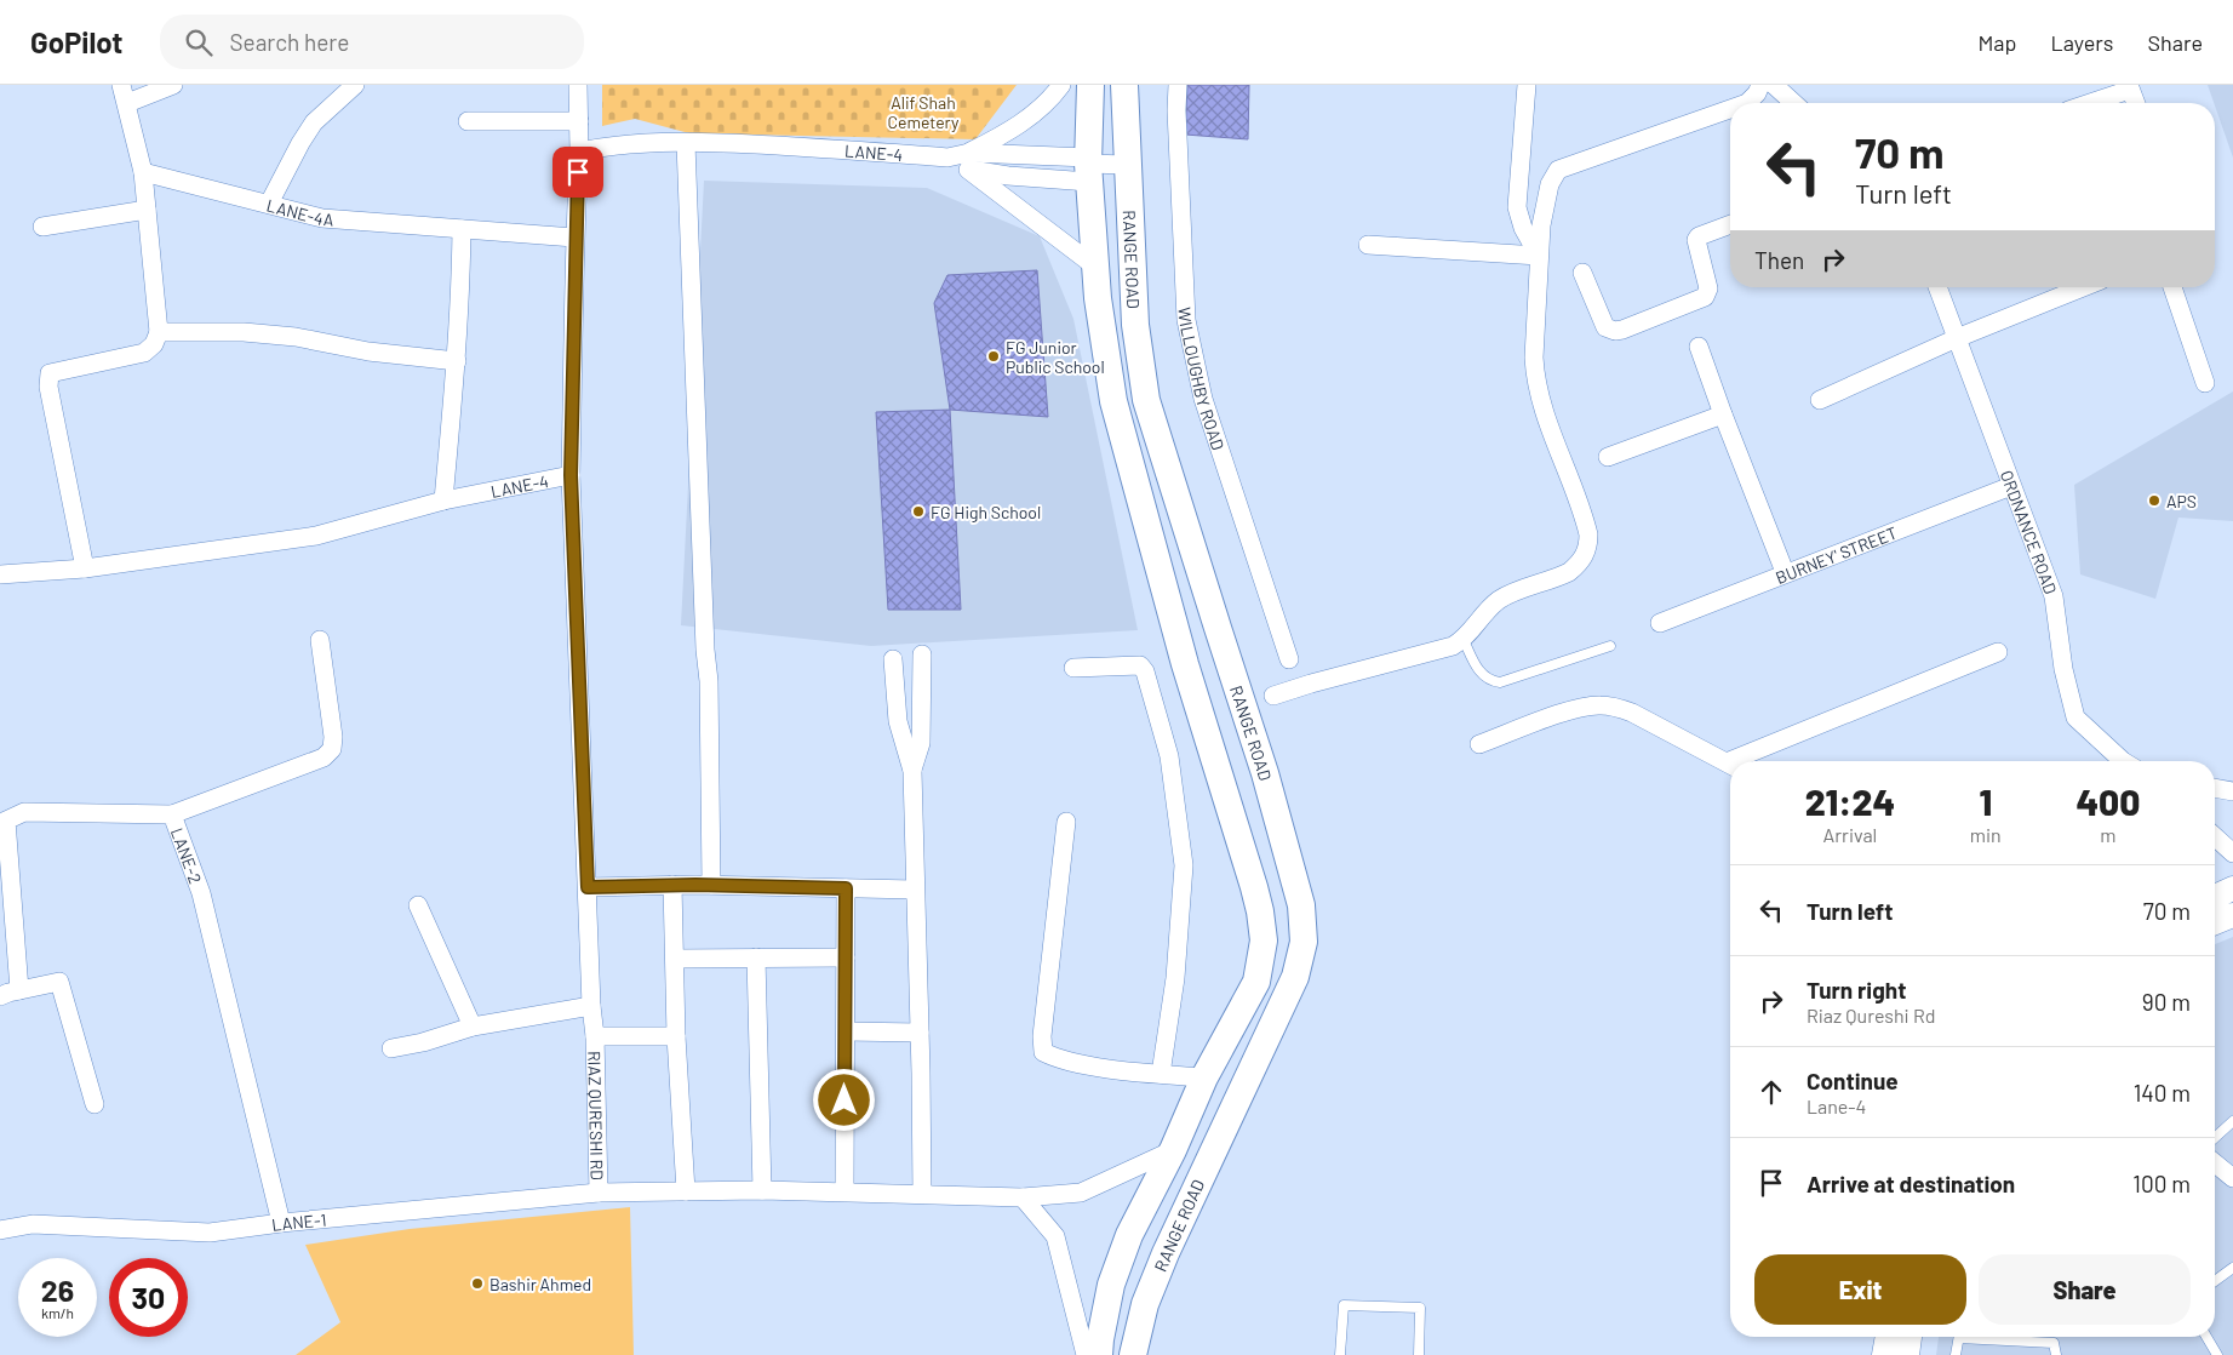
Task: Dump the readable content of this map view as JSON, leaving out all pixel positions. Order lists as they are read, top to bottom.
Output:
{
  "streets": {
    "main road": ["RANGE ROAD"],
    "street": [
      "LANE-4",
      "LANE-4A",
      "WILLOUGHBY ROAD",
      "ORDNANCE ROAD",
      "BURNEY' STREET",
      "LANE-2",
      "RIAZ QURESHI RD",
      "LANE-1"
    ]
  },
  "crossings": [
    ["LANE-4", "LANE-4A"],
    ["LANE-4", "RANGE ROAD"],
    ["LANE-4", "RIAZ QURESHI RD"],
    ["ORDNANCE ROAD", "BURNEY' STREET"],
    ["LANE-2", "LANE-1"],
    ["RIAZ QURESHI RD", "LANE-1"]
  ],
  "parks": ["Alif Shah Cemetery"],
  "places": [
    "FG Junior Public School",
    "APS",
    "FG High School",
    "Bashir Ahmed"
  ],
  "page": {
    "header": "GoPilot",
    "search": "Search here",
    "nav": ["Map", "Layers", "Share"],
    "turn": ["70 m", "Turn left"],
    "then": "Then",
    "eta": [
      "21:24",
      "Arrival",
      "1",
      "min",
      "400",
      "m"
    ],
    "list": [
      {
        "name": "Turn left",
        "value": "70 m"
      },
      {
        "name": "Turn right",
        "note": "Riaz Qureshi Rd",
        "value": "90 m"
      },
      {
        "name": "Continue",
        "note": "Lane-4",
        "value": "140 m"
      },
      {
        "name": "Arrive at destination",
        "value": "100 m"
      }
    ],
    "buttons": ["Exit", "Share"],
    "speed": "26 km/h",
    "limit": "30"
  }
}
